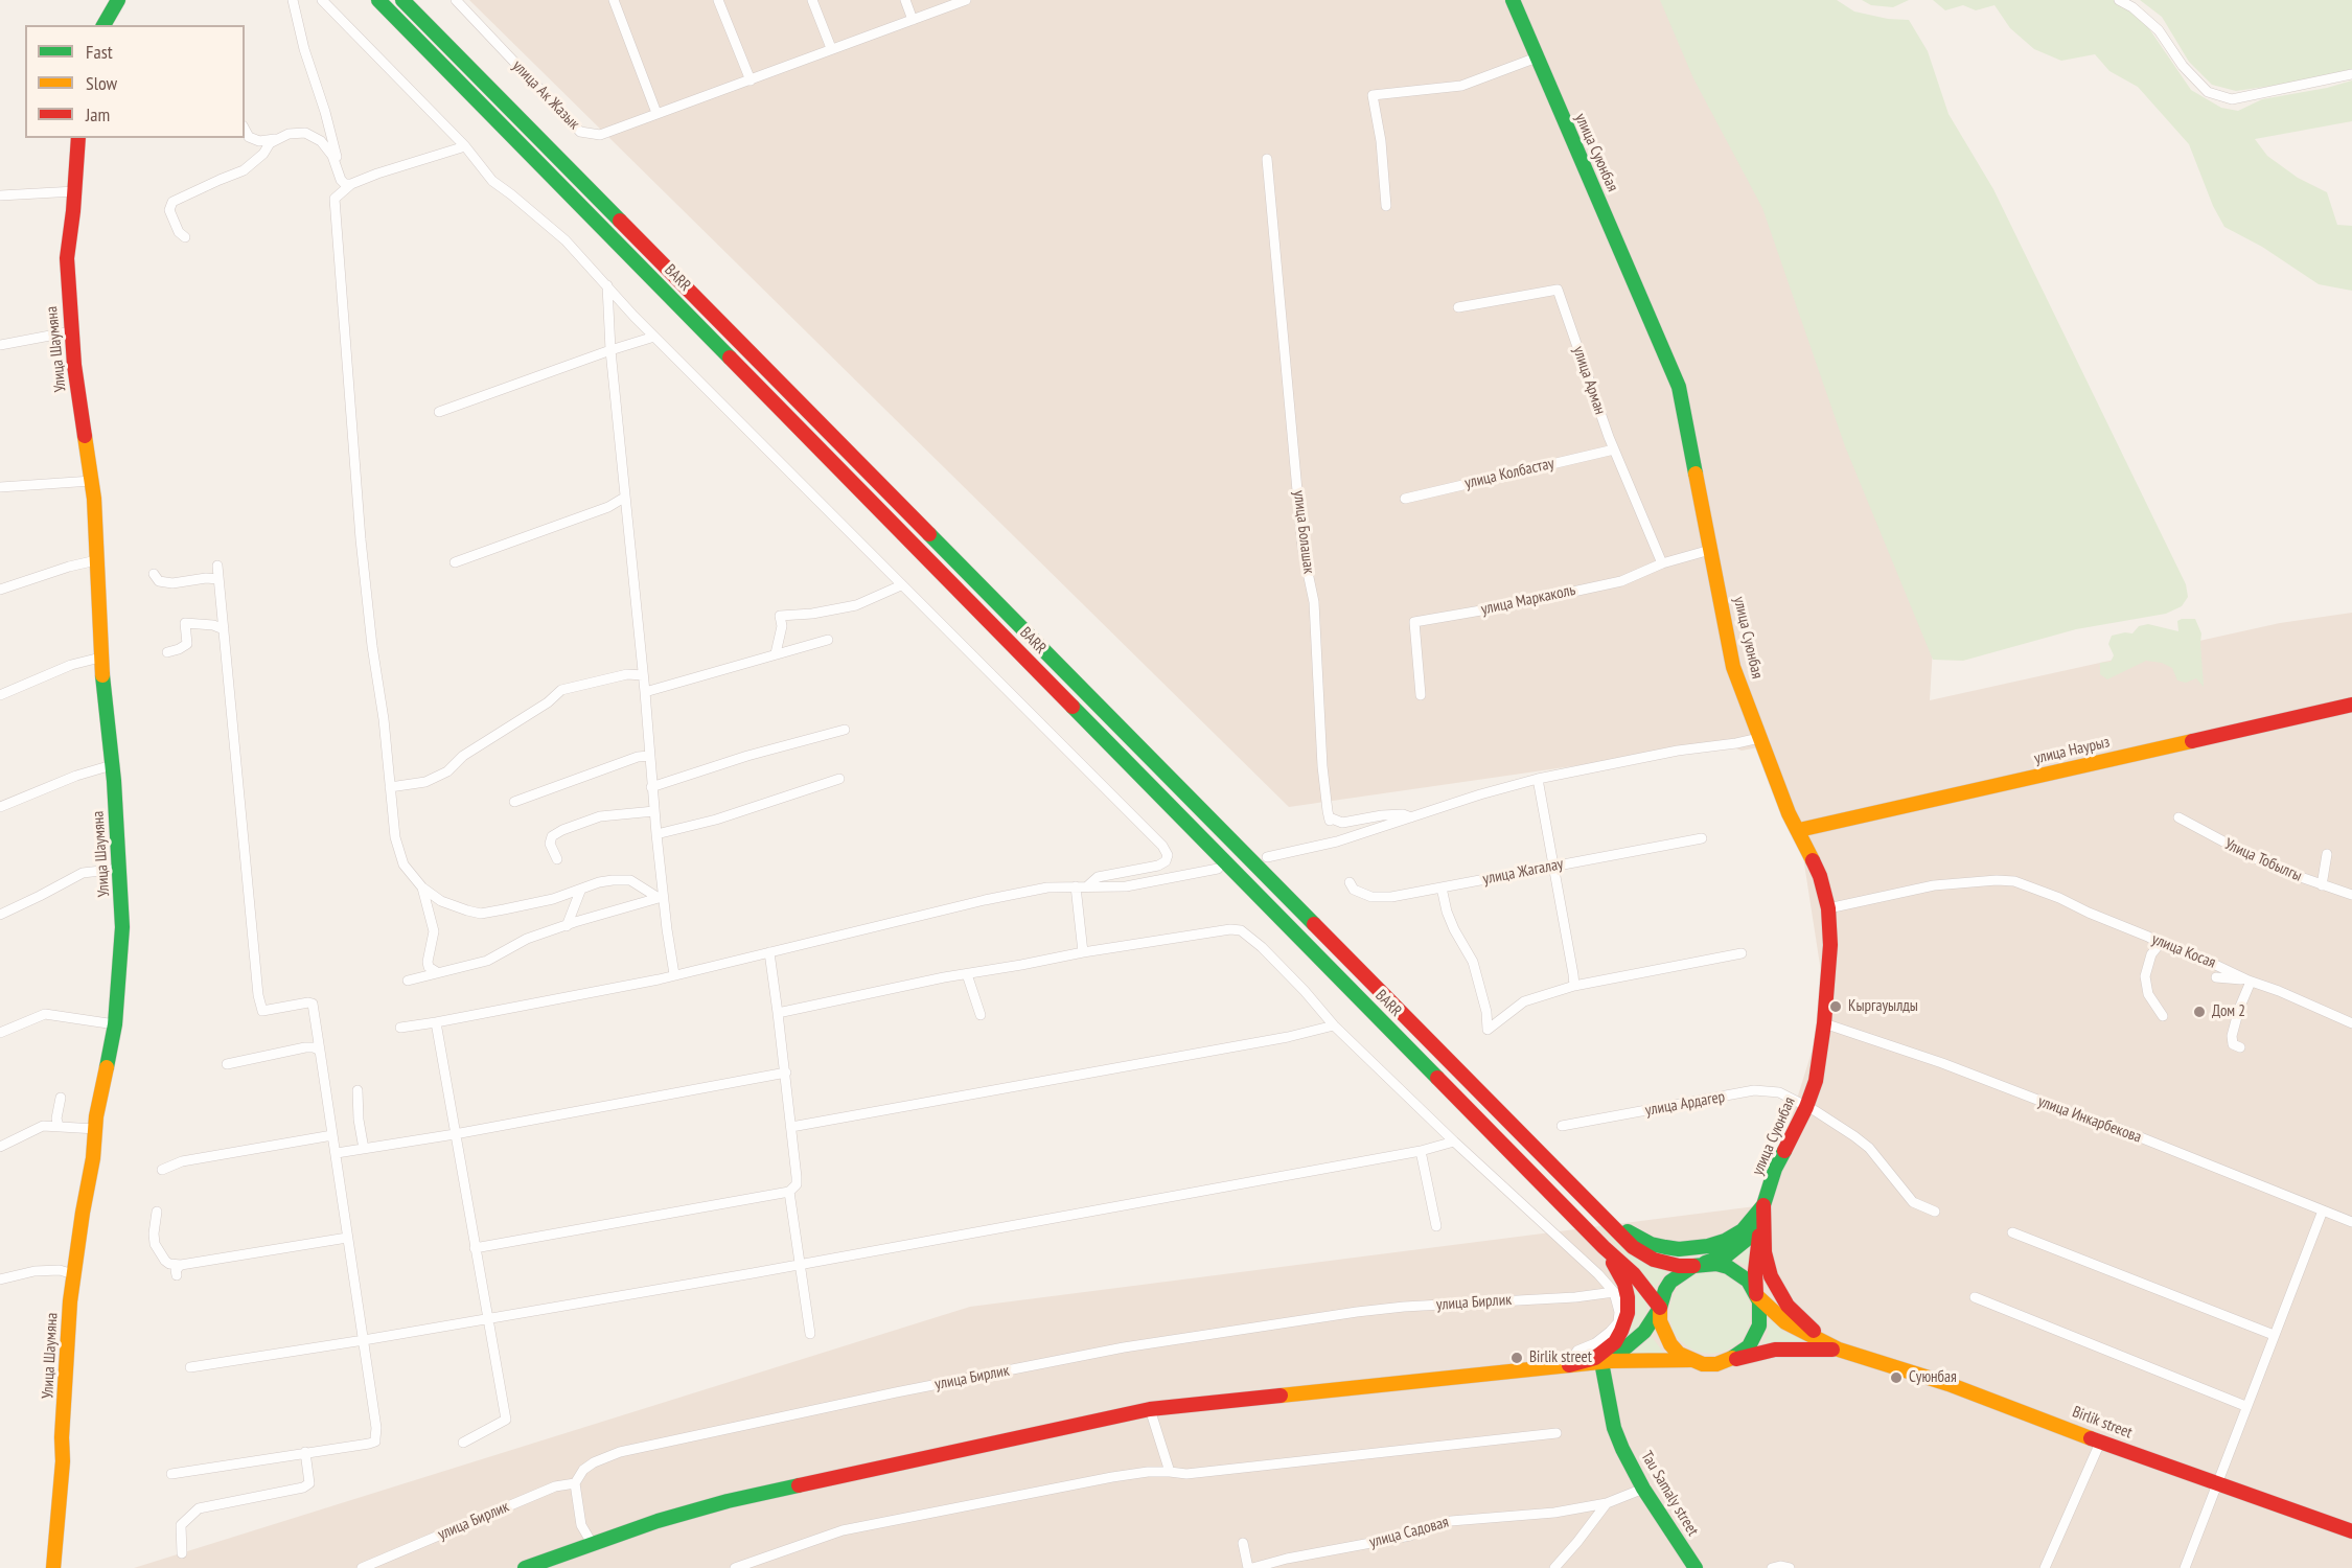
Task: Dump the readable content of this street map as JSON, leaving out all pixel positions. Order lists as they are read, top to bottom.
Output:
{
  "streets": {
    "main road": [
      "улица Суюнбая",
      "BARR",
      "Улица Шаумяна",
      "улица Наурыз",
      "Birlik street",
      "Tau Samaly street"
    ],
    "street": [
      "улица Ак Жазык",
      "улица Арман",
      "улица Колбастау",
      "улица Болашак",
      "улица Маркаколь",
      "Улица Тобылгы",
      "улица Жагалау",
      "улица Косая",
      "улица Ардагер",
      "улица Инкарбекова",
      "улица Бирлик",
      "улица Садовая"
    ]
  },
  "crossings": [
    ["улица Суюнбая", "BARR"],
    ["улица Суюнбая", "улица Маркаколь"],
    ["улица Суюнбая", "улица Наурыз"],
    ["улица Суюнбая", "улица Косая"],
    ["улица Суюнбая", "улица Ардагер"],
    ["улица Суюнбая", "улица Инкарбекова"],
    ["улица Арман", "улица Колбастау"],
    ["улица Арман", "улица Маркаколь"],
    ["Tau Samaly street", "улица Садовая"]
  ],
  "places": [
    "Кыргауылды",
    "Дом 2",
    "Birlik street",
    "Суюнбая"
  ],
  "legend": ["Fast", "Slow", "Jam"]
}
